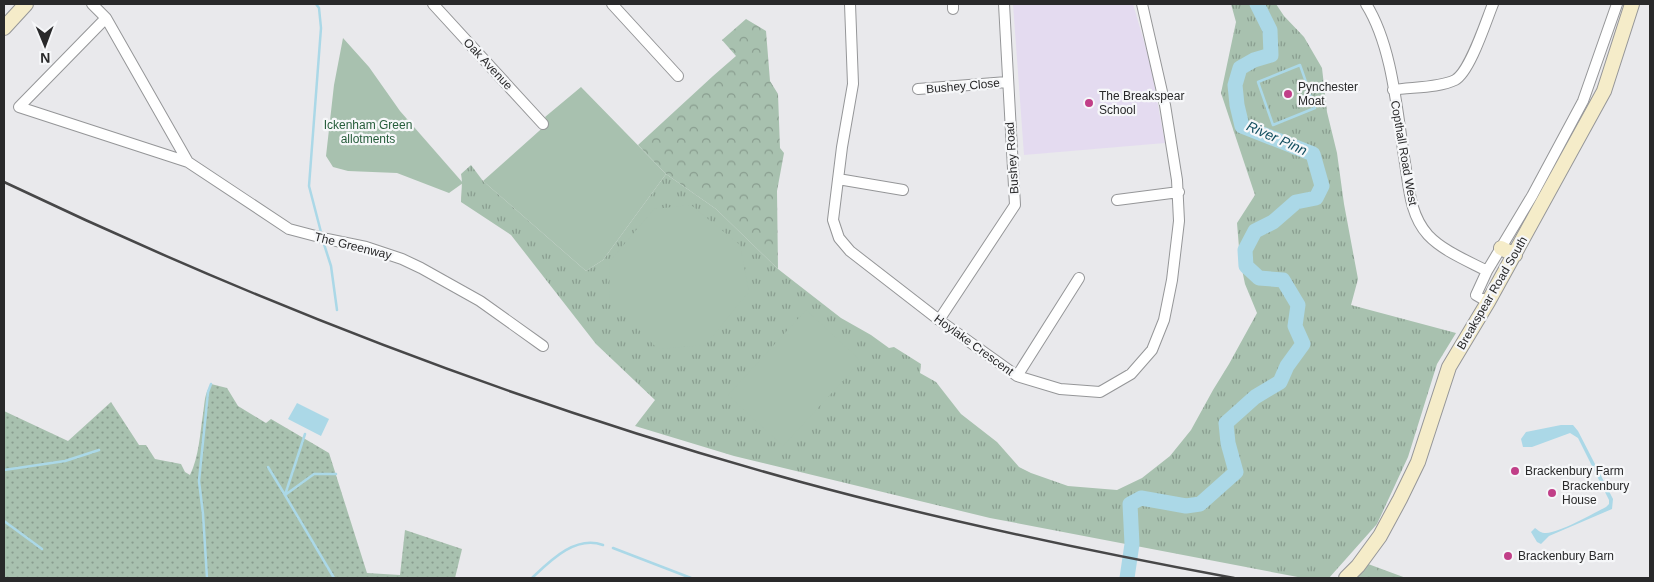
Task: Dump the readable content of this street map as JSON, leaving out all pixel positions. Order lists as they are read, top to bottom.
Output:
{
  "streets": {
    "street": [
      "Oak Avenue",
      "Bushey Close",
      "Copthall Road West",
      "Bushey Road",
      "The Greenway",
      "Breakspear Road South",
      "Hoylake Crescent"
    ]
  },
  "crossings": [
    ["Bushey Close", "Bushey Road"],
    ["Bushey Road", "Hoylake Crescent"]
  ],
  "water": ["River Pinn"],
  "parks": ["Ickenham Green allotments"],
  "places": [
    "Pynchester Moat",
    "The Breakspear School",
    "Brackenbury Farm",
    "Brackenbury House",
    "Brackenbury Barn"
  ],
  "north": "bottom"
}
